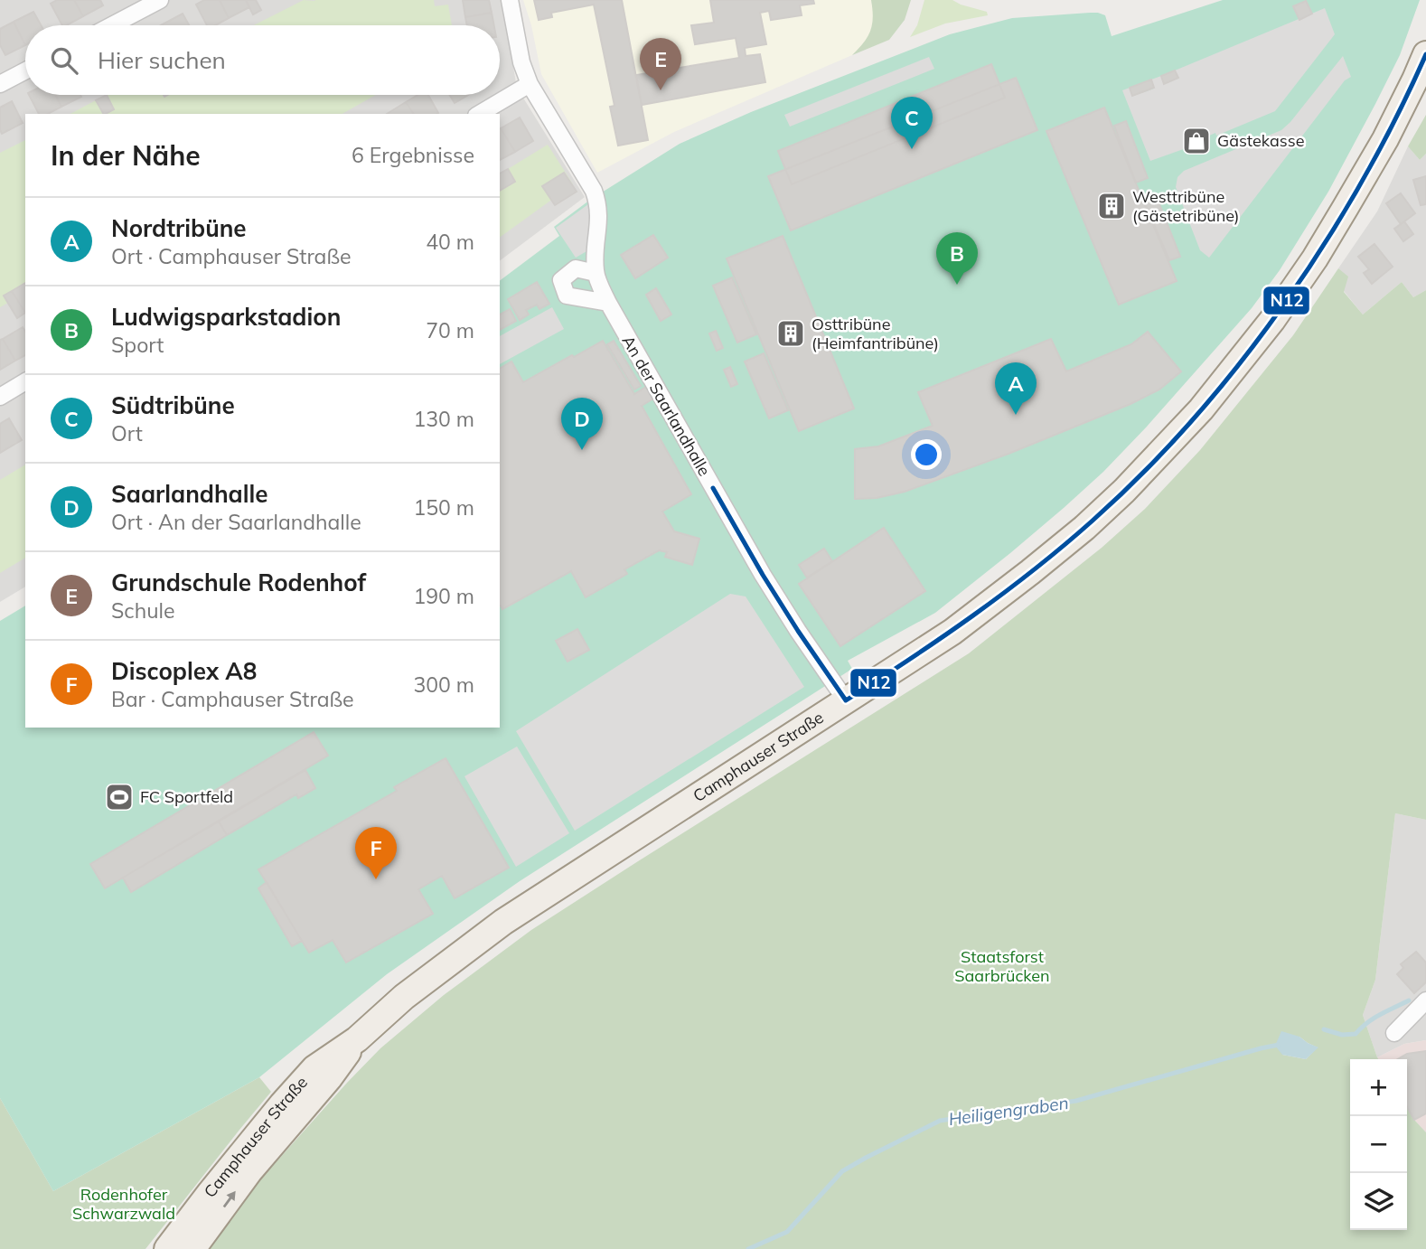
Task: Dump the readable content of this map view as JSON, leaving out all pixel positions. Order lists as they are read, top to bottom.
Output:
{
  "streets": {
    "main road": ["Camphauser Straße"],
    "street": ["An der Saarlandhalle"]
  },
  "crossings": [
    ["An der Saarlandhalle", "Camphauser Straße"]
  ],
  "water": ["Heiligengraben"],
  "parks": ["Staatsforst Saarbrücken", "Rodenhofer Schwarzwald"],
  "places": {
    "shop": ["Gästekasse"],
    "building": ["Westtribüne (Gästetribüne)", "Osttribüne (Heimfantribüne)"],
    "sports": ["FC Sportfeld"]
  },
  "lines": ["transit line N12"],
  "page": {
    "search": "Hier suchen",
    "pins": [
      "E",
      "C",
      "B",
      "A",
      "D",
      "F"
    ],
    "heading": ["In der Nähe", "6 Ergebnisse"],
    "list": [
      {
        "mark": "A",
        "name": "Nordtribüne",
        "note": "Ort · Camphauser Straße",
        "value": "40 m"
      },
      {
        "mark": "B",
        "name": "Ludwigsparkstadion",
        "note": "Sport",
        "value": "70 m"
      },
      {
        "mark": "C",
        "name": "Südtribüne",
        "note": "Ort",
        "value": "130 m"
      },
      {
        "mark": "D",
        "name": "Saarlandhalle",
        "note": "Ort · An der Saarlandhalle",
        "value": "150 m"
      },
      {
        "mark": "E",
        "name": "Grundschule Rodenhof",
        "note": "Schule",
        "value": "190 m"
      },
      {
        "mark": "F",
        "name": "Discoplex A8",
        "note": "Bar · Camphauser Straße",
        "value": "300 m"
      }
    ],
    "map_buttons": ["+", "−"]
  }
}
